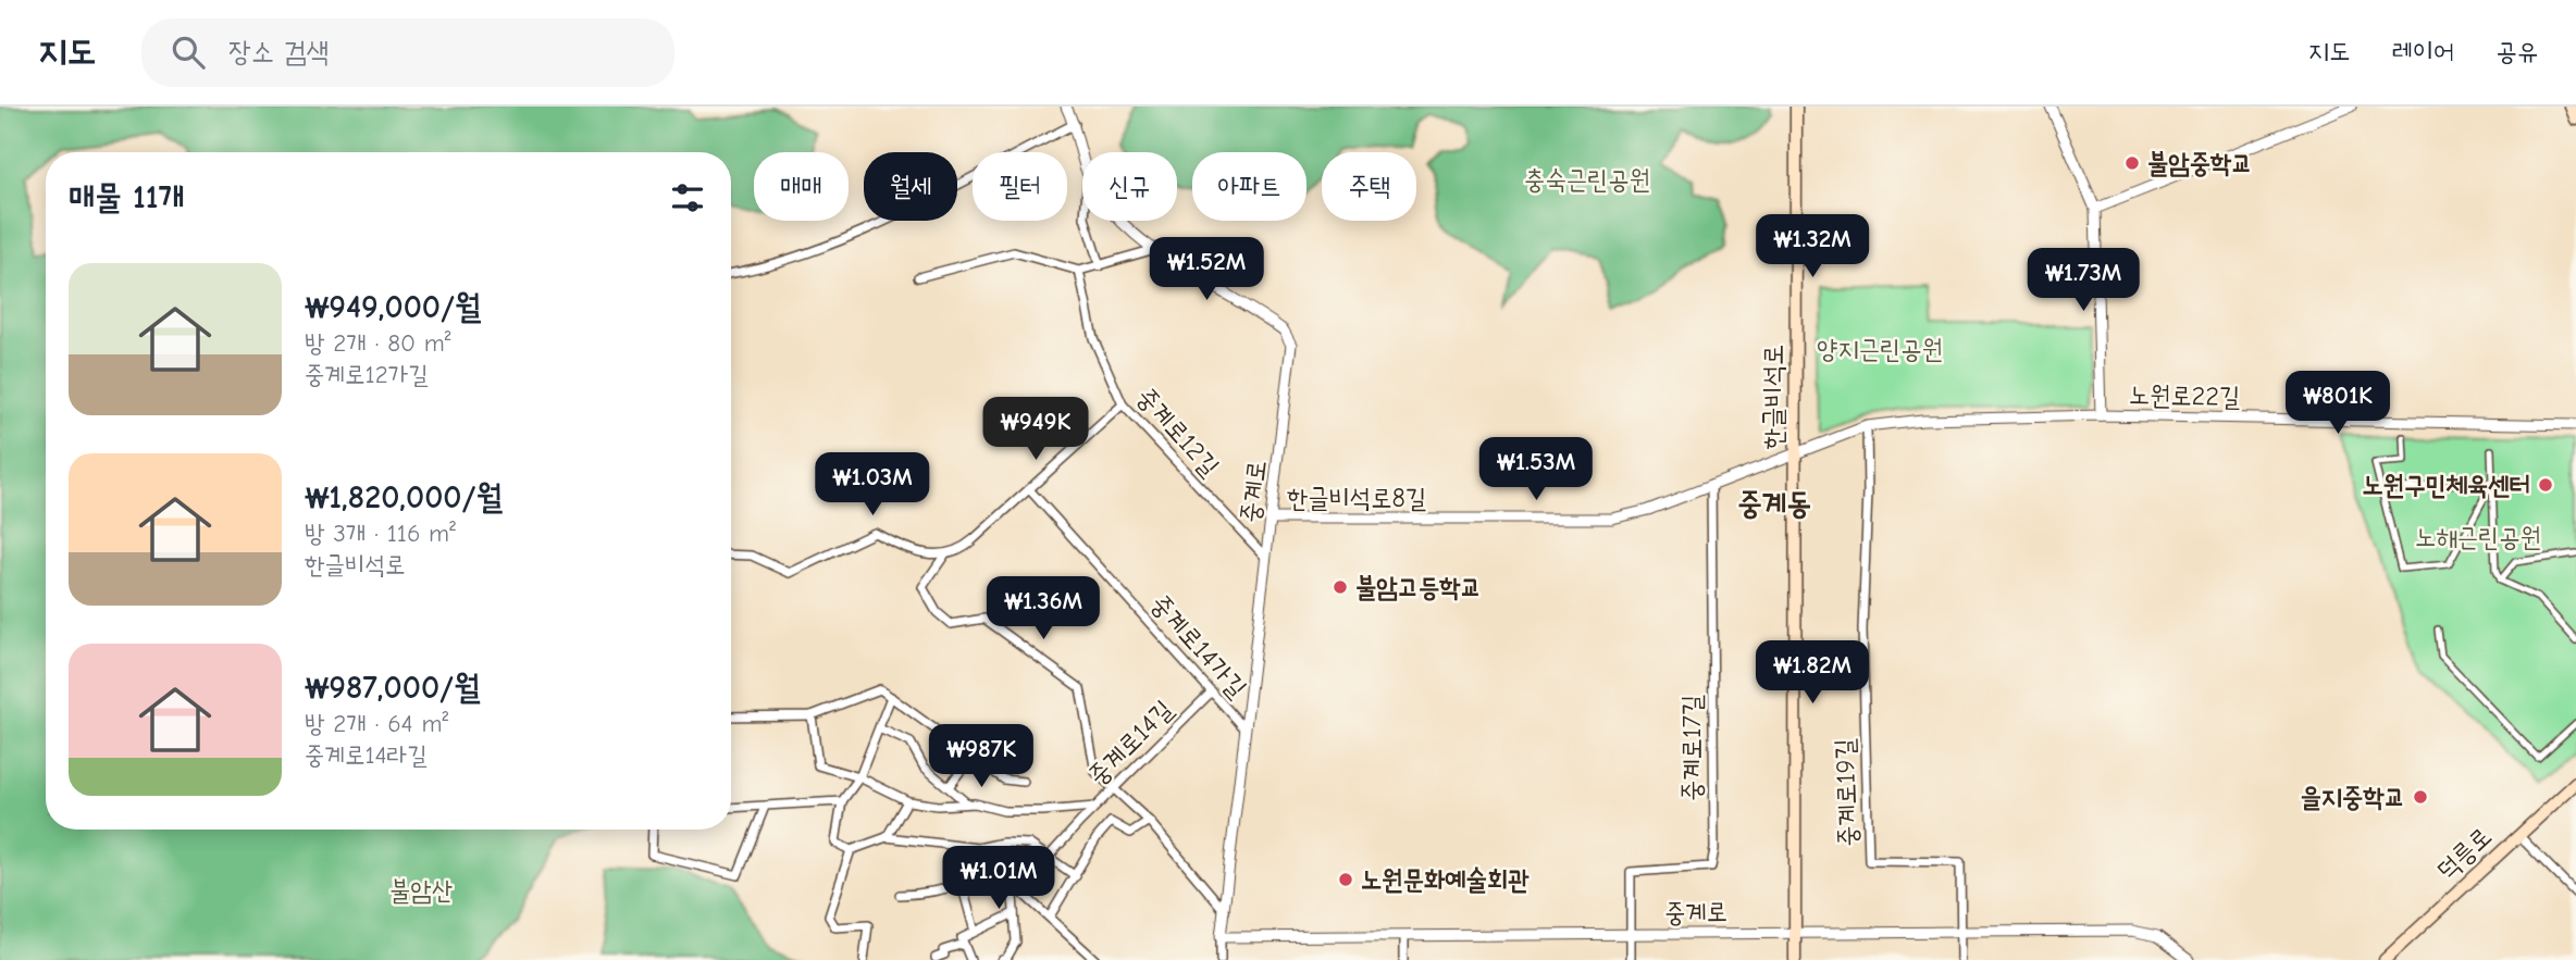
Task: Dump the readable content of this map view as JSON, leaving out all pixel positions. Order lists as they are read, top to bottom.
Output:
{
  "streets": {
    "main road": ["한글비석로", "덕릉로"],
    "street": [
      "노원로22길",
      "중계로12길",
      "중계로",
      "한글비석로8길",
      "중계로14가길",
      "중계로14길",
      "중계로17길",
      "중계로19길"
    ]
  },
  "crossings": [
    ["노원로22길", "한글비석로"],
    ["노원로22길", "한글비석로8길"],
    ["노원로22길", "중계로19길"],
    ["한글비석로", "중계로"],
    ["한글비석로", "한글비석로8길"],
    ["중계로12길", "중계로"],
    ["중계로", "한글비석로8길"],
    ["중계로", "중계로14가길"],
    ["중계로", "중계로17길"],
    ["중계로", "중계로19길"],
    ["한글비석로8길", "중계로17길"],
    ["중계로14가길", "중계로14길"]
  ],
  "districts": ["중계동"],
  "parks": [
    "충숙근린공원",
    "양지근린공원",
    "노해근린공원",
    "불암산"
  ],
  "places": [
    "불암중학교",
    "노원구민체육센터",
    "불암고등학교",
    "을지중학교",
    "노원문화예술회관"
  ],
  "page": {
    "header": "지도",
    "search": "장소 검색",
    "nav": ["지도", "레이어", "공유"],
    "chip": [
      "매매",
      "월세",
      "필터",
      "신규",
      "아파트",
      "주택"
    ],
    "heading": "매물 11개",
    "price": [
      "₩1.32M",
      "₩1.52M",
      "₩1.73M",
      "₩801K",
      "₩949K",
      "₩1.53M",
      "₩1.03M",
      "₩1.36M",
      "₩1.82M",
      "₩987K",
      "₩1.01M"
    ],
    "list": [
      {
        "name": "₩949,000/월",
        "note": "방 2개 · 80 m² · 중계로12가길"
      },
      {
        "name": "₩1,820,000/월",
        "note": "방 3개 · 116 m² · 한글비석로"
      },
      {
        "name": "₩987,000/월",
        "note": "방 2개 · 64 m² · 중계로14라길"
      }
    ]
  }
}
